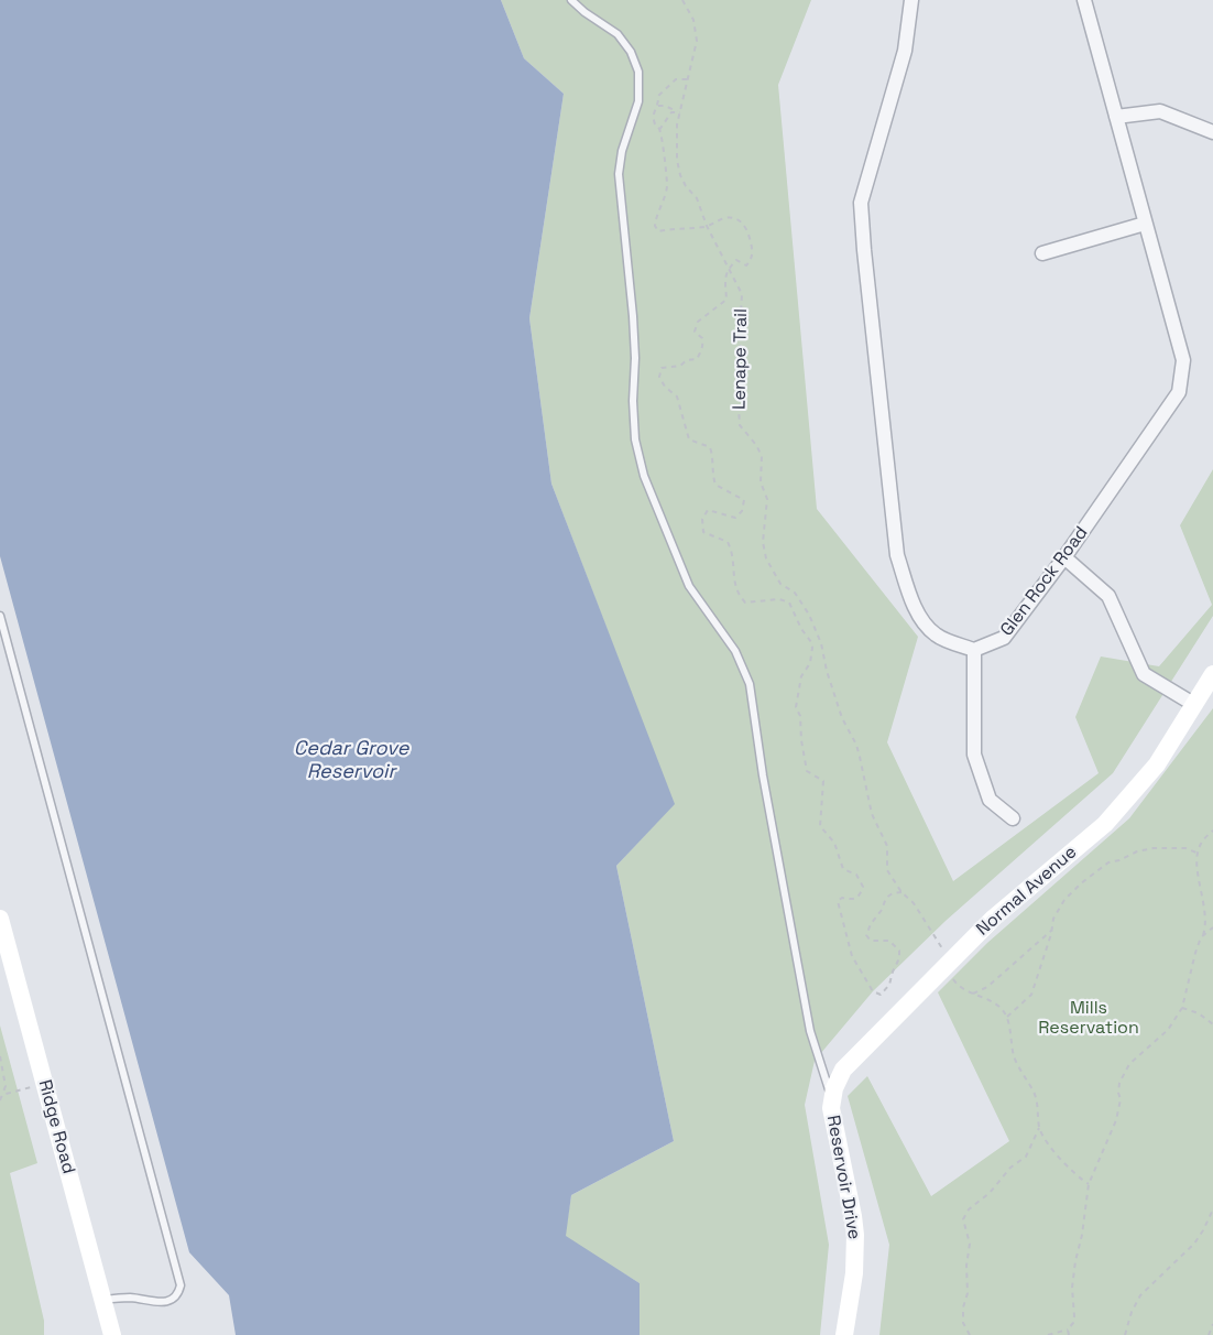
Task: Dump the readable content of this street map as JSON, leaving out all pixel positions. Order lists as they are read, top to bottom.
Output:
{
  "streets": {
    "street": [
      "Glen Rock Road",
      "Normal Avenue",
      "Ridge Road",
      "Reservoir Drive"
    ],
    "path": ["Lenape Trail"]
  },
  "crossings": [
    ["Lenape Trail", "Normal Avenue"],
    ["Normal Avenue", "Reservoir Drive"]
  ],
  "water": ["Cedar Grove Reservoir"],
  "parks": ["Mills Reservation"]
}
